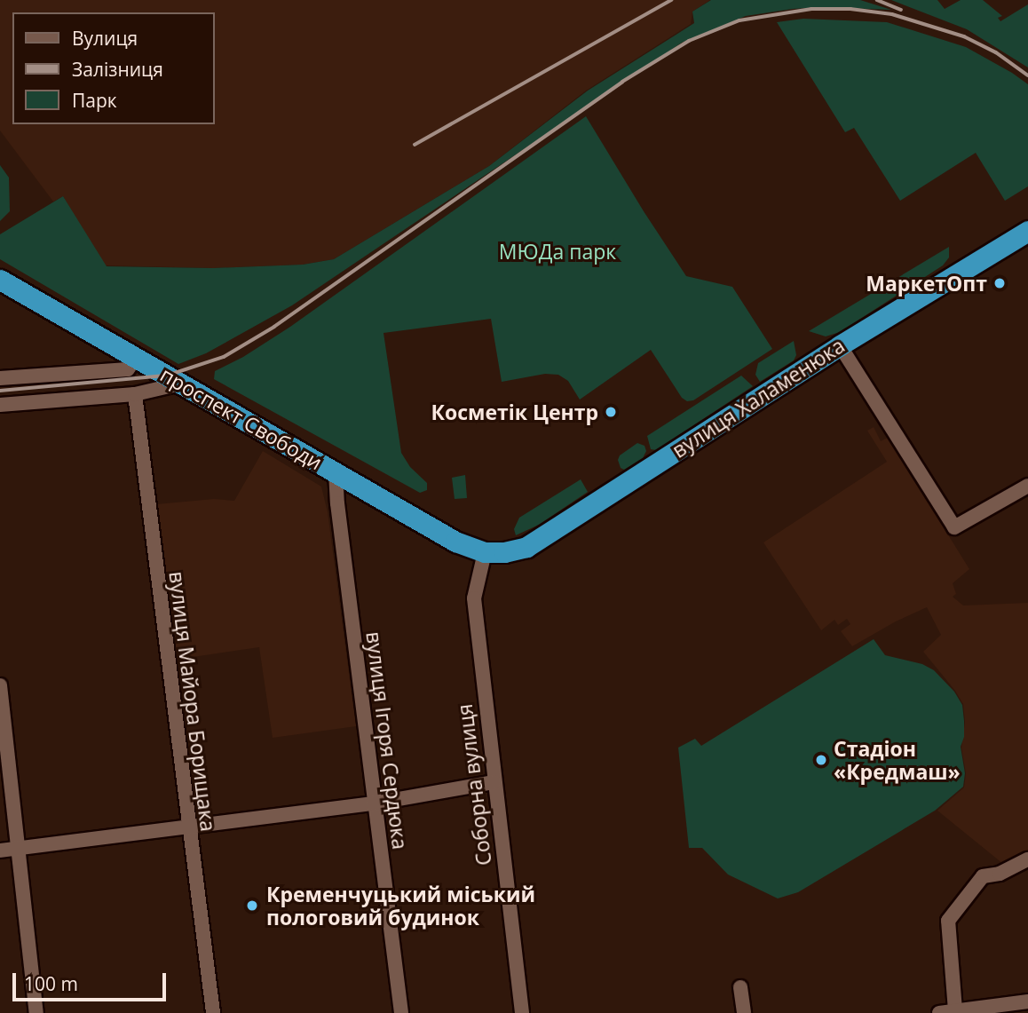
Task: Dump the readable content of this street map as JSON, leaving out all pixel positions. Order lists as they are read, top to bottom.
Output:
{
  "streets": {
    "highway": ["вулиця Халаменюка", "проспект Свободи"],
    "street": ["вулиця Майора Борищака", "вулиця Ігоря Сердюка", "Соборна вулиця"]
  },
  "crossings": [
    ["вулиця Халаменюка", "проспект Свободи"],
    ["вулиця Халаменюка", "Соборна вулиця"],
    ["проспект Свободи", "вулиця Ігоря Сердюка"],
    ["проспект Свободи", "Соборна вулиця"]
  ],
  "parks": ["МЮДа парк"],
  "places": [
    "МаркетОпт",
    "Косметік Центр",
    "Стадіон «Кредмаш»",
    "Кременчуцький міський пологовий будинок"
  ],
  "legend": ["Вулиця", "Залізниця", "Парк"],
  "scale_bar": "100 m"
}
